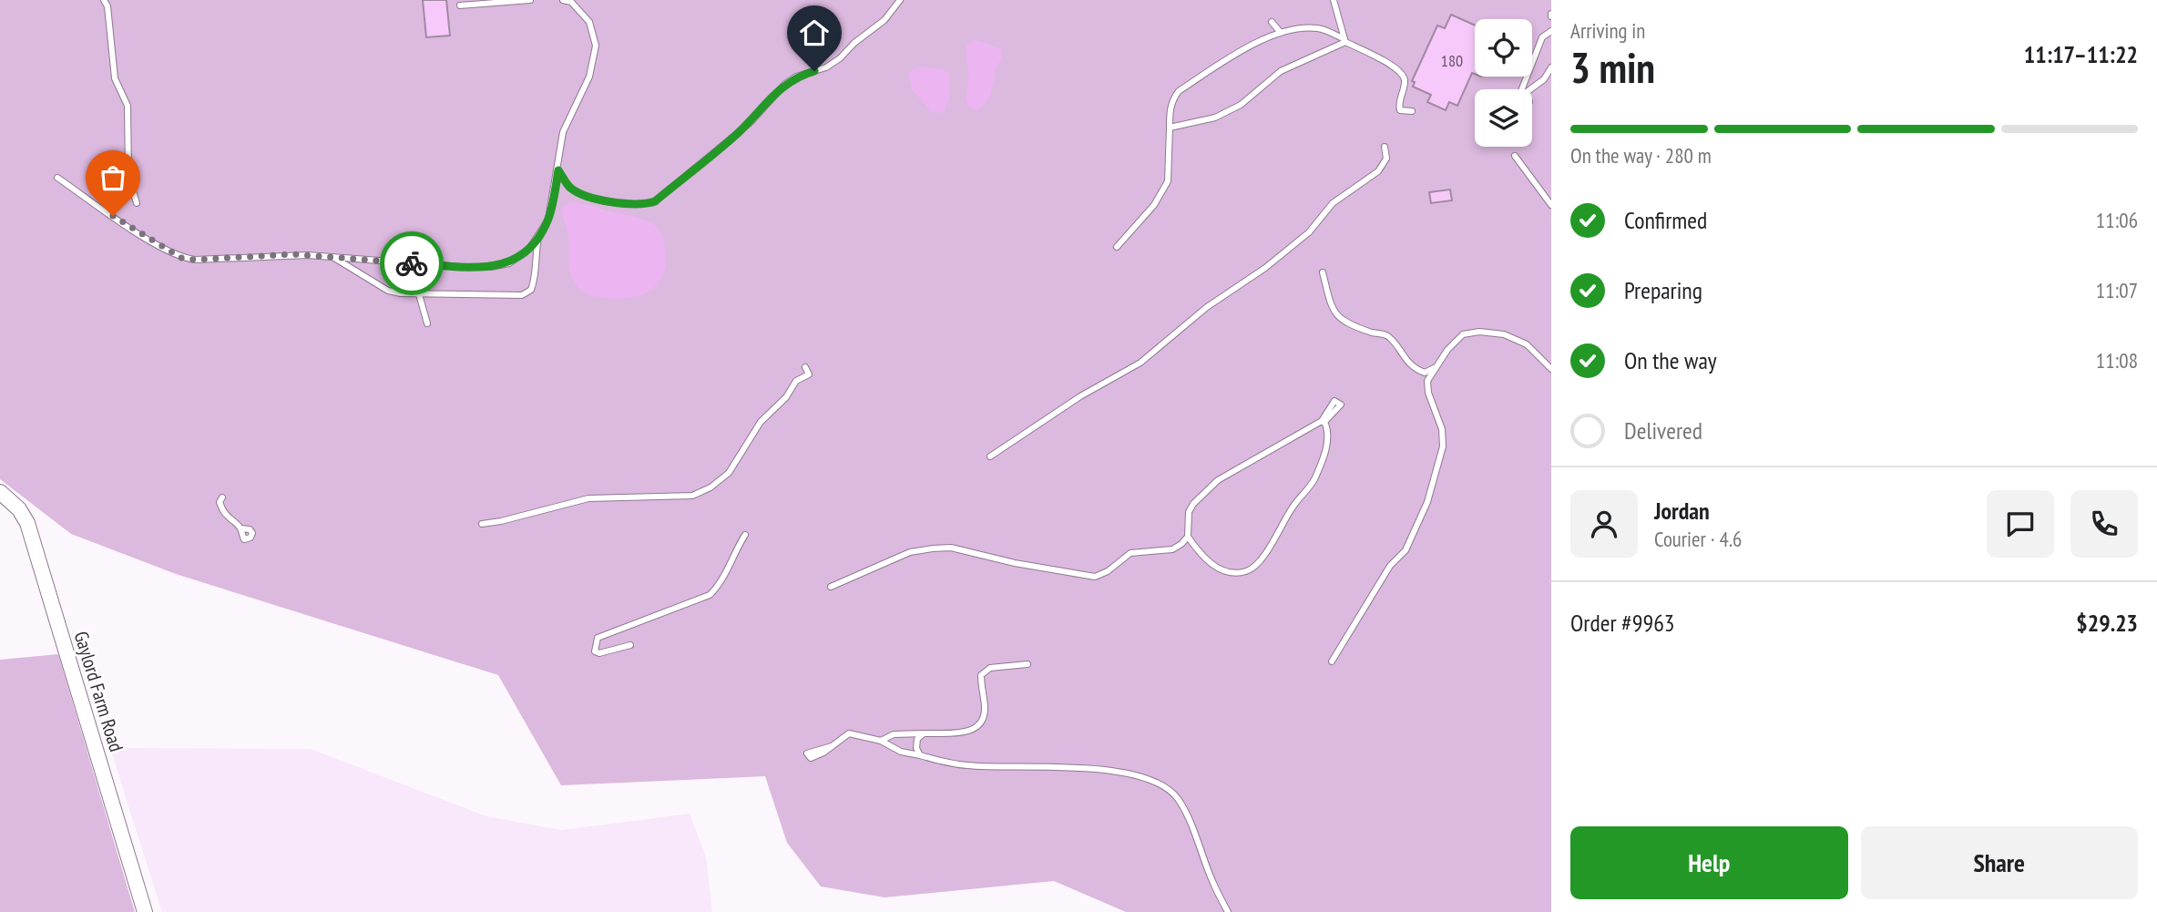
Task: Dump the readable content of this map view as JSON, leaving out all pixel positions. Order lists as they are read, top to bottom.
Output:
{
  "streets": {
    "street": ["Gaylord Farm Road"]
  },
  "house_numbers": ["180"],
  "page": {
    "heading": ["3 min", "Arriving in", "11:17–11:22"],
    "panel": [
      "Jordan",
      "Courier · 4.6",
      "Order #9963",
      "$29.23"
    ],
    "bar": "On the way · 280 m",
    "list": [
      ["Confirmed", "11:06"],
      ["Preparing", "11:07"],
      ["On the way", "11:08"],
      "Delivered"
    ],
    "buttons": ["Help", "Share"]
  }
}
